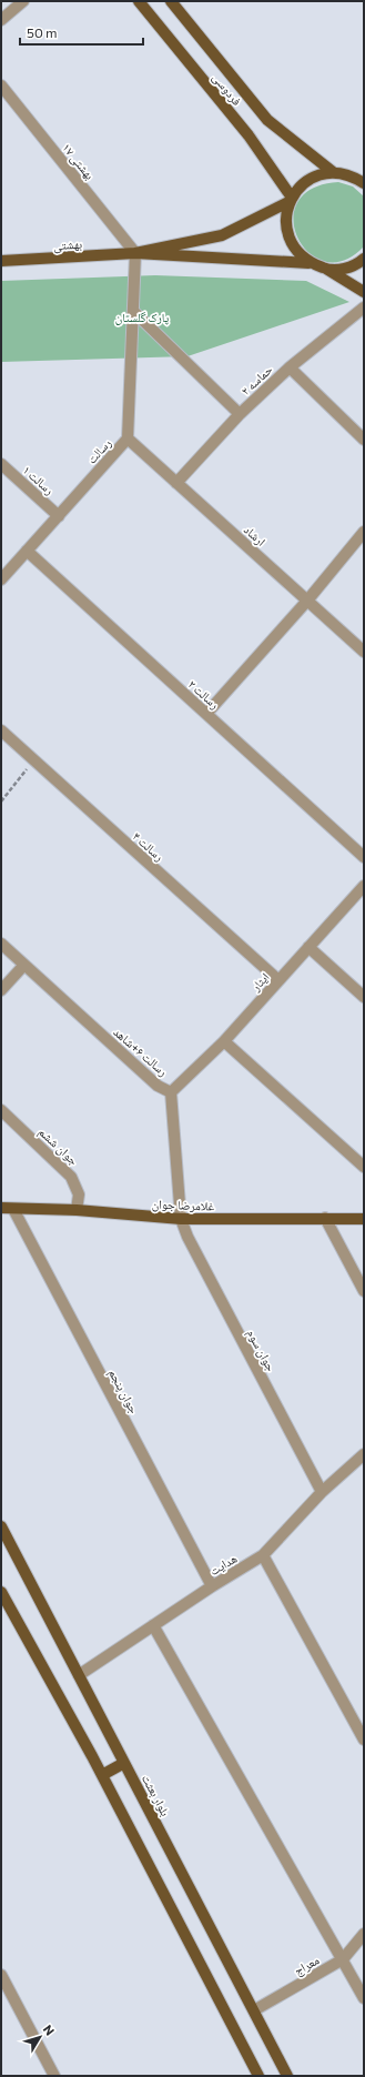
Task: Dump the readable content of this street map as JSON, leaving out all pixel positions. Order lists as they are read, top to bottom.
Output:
{
  "streets": {
    "main road": [
      "فردوسی",
      "بهشتی",
      "غلامرضا جوان",
      "بلوار بعثت"
    ],
    "street": [
      "بهشتی ۱۷",
      "حماسه ۲",
      "رسالت",
      "رسالت ۱",
      "ارشاد",
      "رسالت ۲",
      "رسالت ۴",
      "ایثار",
      "رسالت ۶+شاهد",
      "جوان ششم",
      "جوان سوم",
      "جوان پنجم",
      "هدایت",
      "معراج"
    ]
  },
  "crossings": [
    ["بهشتی ۱۷", "بهشتی"],
    ["بهشتی ۱۷", "رسالت"],
    ["بهشتی", "رسالت"],
    ["حماسه ۲", "ارشاد"],
    ["رسالت", "رسالت ۱"],
    ["رسالت", "ارشاد"],
    ["رسالت", "رسالت ۲"],
    ["رسالت ۴", "ایثار"],
    ["ایثار", "رسالت ۶+شاهد"],
    ["رسالت ۶+شاهد", "غلامرضا جوان"],
    ["رسالت ۶+شاهد", "جوان سوم"],
    ["جوان ششم", "غلامرضا جوان"],
    ["غلامرضا جوان", "جوان سوم"],
    ["غلامرضا جوان", "جوان پنجم"],
    ["جوان سوم", "هدایت"],
    ["جوان پنجم", "هدایت"],
    ["هدایت", "بلوار بعثت"],
    ["بلوار بعثت", "معراج"]
  ],
  "parks": ["پارک گلستان"],
  "scale_bar": "50 m",
  "north": "top right"
}
